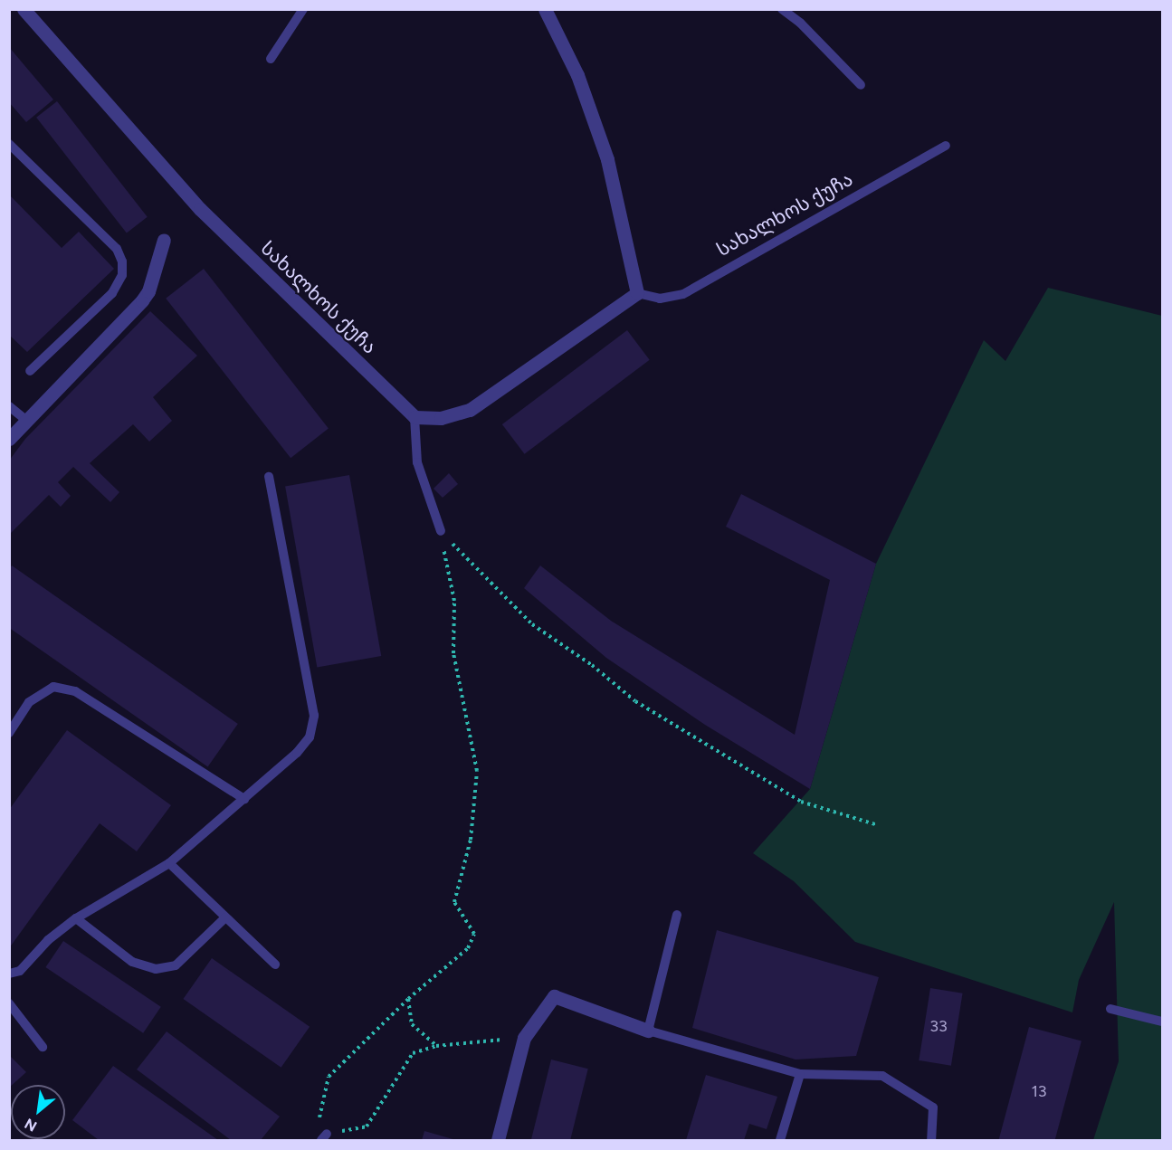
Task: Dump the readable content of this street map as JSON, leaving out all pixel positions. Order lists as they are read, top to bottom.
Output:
{
  "streets": {
    "street": ["სახალხოს ქუჩა"]
  },
  "house_numbers": ["33", "13"],
  "north": "bottom left"
}
